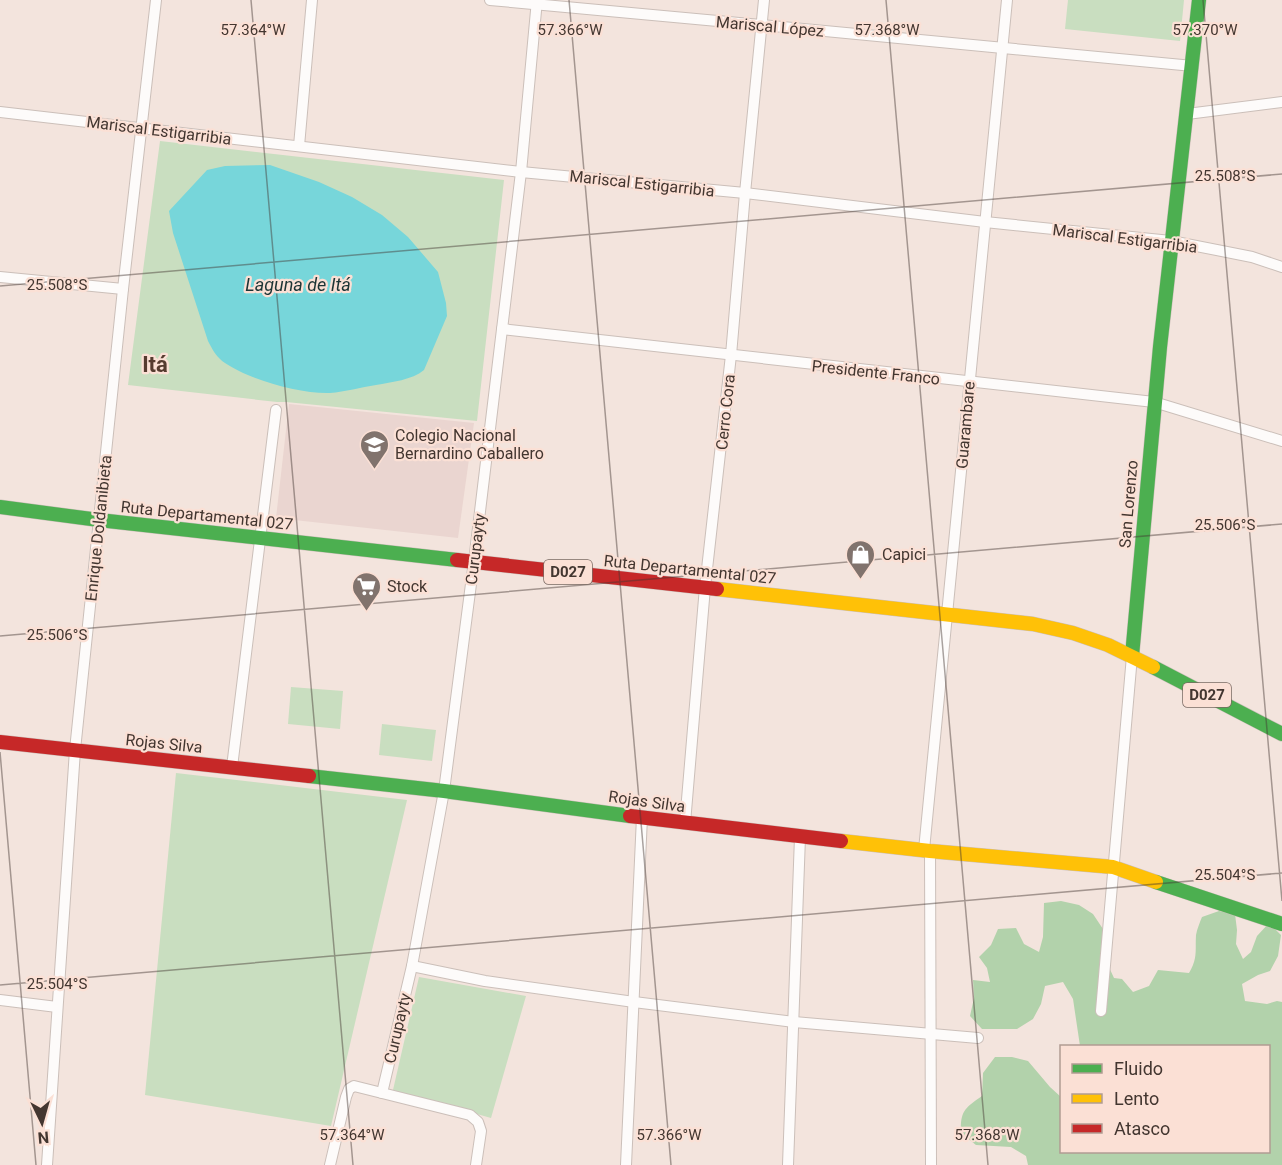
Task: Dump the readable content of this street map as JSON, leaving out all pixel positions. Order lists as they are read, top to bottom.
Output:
{
  "streets": {
    "street": [
      "Mariscal López",
      "Mariscal Estigarribia",
      "Presidente Franco",
      "Cerro Cora",
      "Guarambare",
      "San Lorenzo",
      "Ruta Departamental 027",
      "Enrique Doldanibieta",
      "Curupayty",
      "D027",
      "Rojas Silva"
    ]
  },
  "crossings": [
    ["Mariscal López", "Cerro Cora"],
    ["Mariscal López", "Guarambare"],
    ["Mariscal López", "San Lorenzo"],
    ["Mariscal López", "Curupayty"],
    ["Mariscal Estigarribia", "Cerro Cora"],
    ["Mariscal Estigarribia", "Guarambare"],
    ["Mariscal Estigarribia", "San Lorenzo"],
    ["Mariscal Estigarribia", "Enrique Doldanibieta"],
    ["Mariscal Estigarribia", "Curupayty"],
    ["Presidente Franco", "Cerro Cora"],
    ["Presidente Franco", "Guarambare"],
    ["Presidente Franco", "San Lorenzo"],
    ["Presidente Franco", "Curupayty"],
    ["Cerro Cora", "Ruta Departamental 027"],
    ["Cerro Cora", "Rojas Silva"],
    ["Guarambare", "Ruta Departamental 027"],
    ["Guarambare", "Rojas Silva"],
    ["San Lorenzo", "Ruta Departamental 027"],
    ["San Lorenzo", "Rojas Silva"],
    ["Ruta Departamental 027", "Enrique Doldanibieta"],
    ["Ruta Departamental 027", "Curupayty"],
    ["Enrique Doldanibieta", "Rojas Silva"],
    ["Curupayty", "Rojas Silva"]
  ],
  "districts": ["Itá"],
  "water": ["Laguna de Itá"],
  "places": {
    "school or university": ["Colegio Nacional Bernardino Caballero"],
    "shop": ["Capici"],
    "supermarket": ["Stock"]
  },
  "legend": ["Fluido", "Lento", "Atasco"],
  "north": "bottom",
  "coordinates": [
    "57.364°W",
    "57.366°W",
    "57.368°W",
    "57.370°W",
    "25.508°S",
    "25.506°S",
    "25.504°S"
  ]
}
